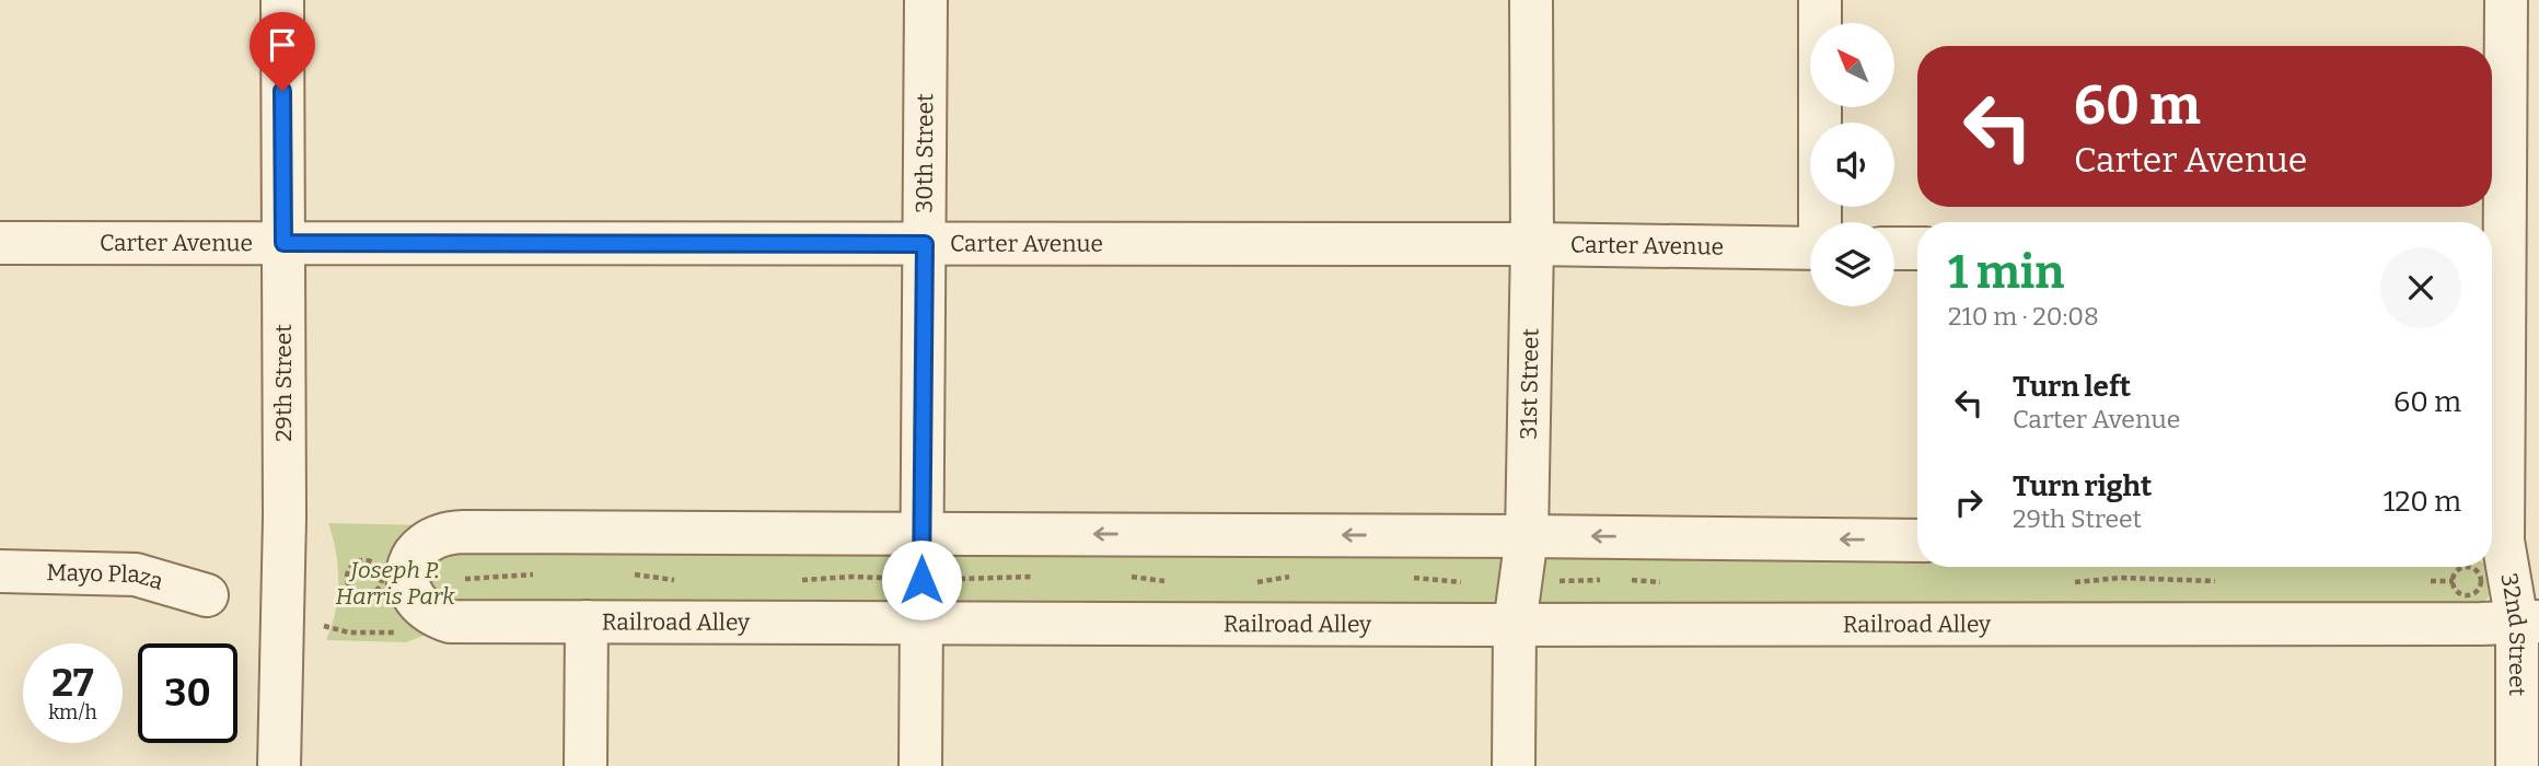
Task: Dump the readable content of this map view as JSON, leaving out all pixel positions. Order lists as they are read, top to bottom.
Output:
{
  "streets": {
    "street": [
      "30th Street",
      "Carter Avenue",
      "29th Street",
      "31st Street",
      "Mayo Plaza",
      "Railroad Alley",
      "32nd Street"
    ]
  },
  "crossings": [
    ["30th Street", "Carter Avenue"],
    ["30th Street", "Railroad Alley"],
    ["Carter Avenue", "29th Street"],
    ["Carter Avenue", "31st Street"],
    ["31st Street", "Railroad Alley"],
    ["Railroad Alley", "32nd Street"]
  ],
  "parks": ["Joseph P. Harris Park"],
  "north": "top left",
  "page": {
    "turn": ["60 m", "Carter Avenue"],
    "heading": ["1 min", "210 m · 20:08"],
    "list": [
      {
        "name": "Turn left",
        "note": "Carter Avenue",
        "value": "60 m"
      },
      {
        "name": "Turn right",
        "note": "29th Street",
        "value": "120 m"
      }
    ],
    "speed": "27 km/h",
    "limit": "30"
  }
}
